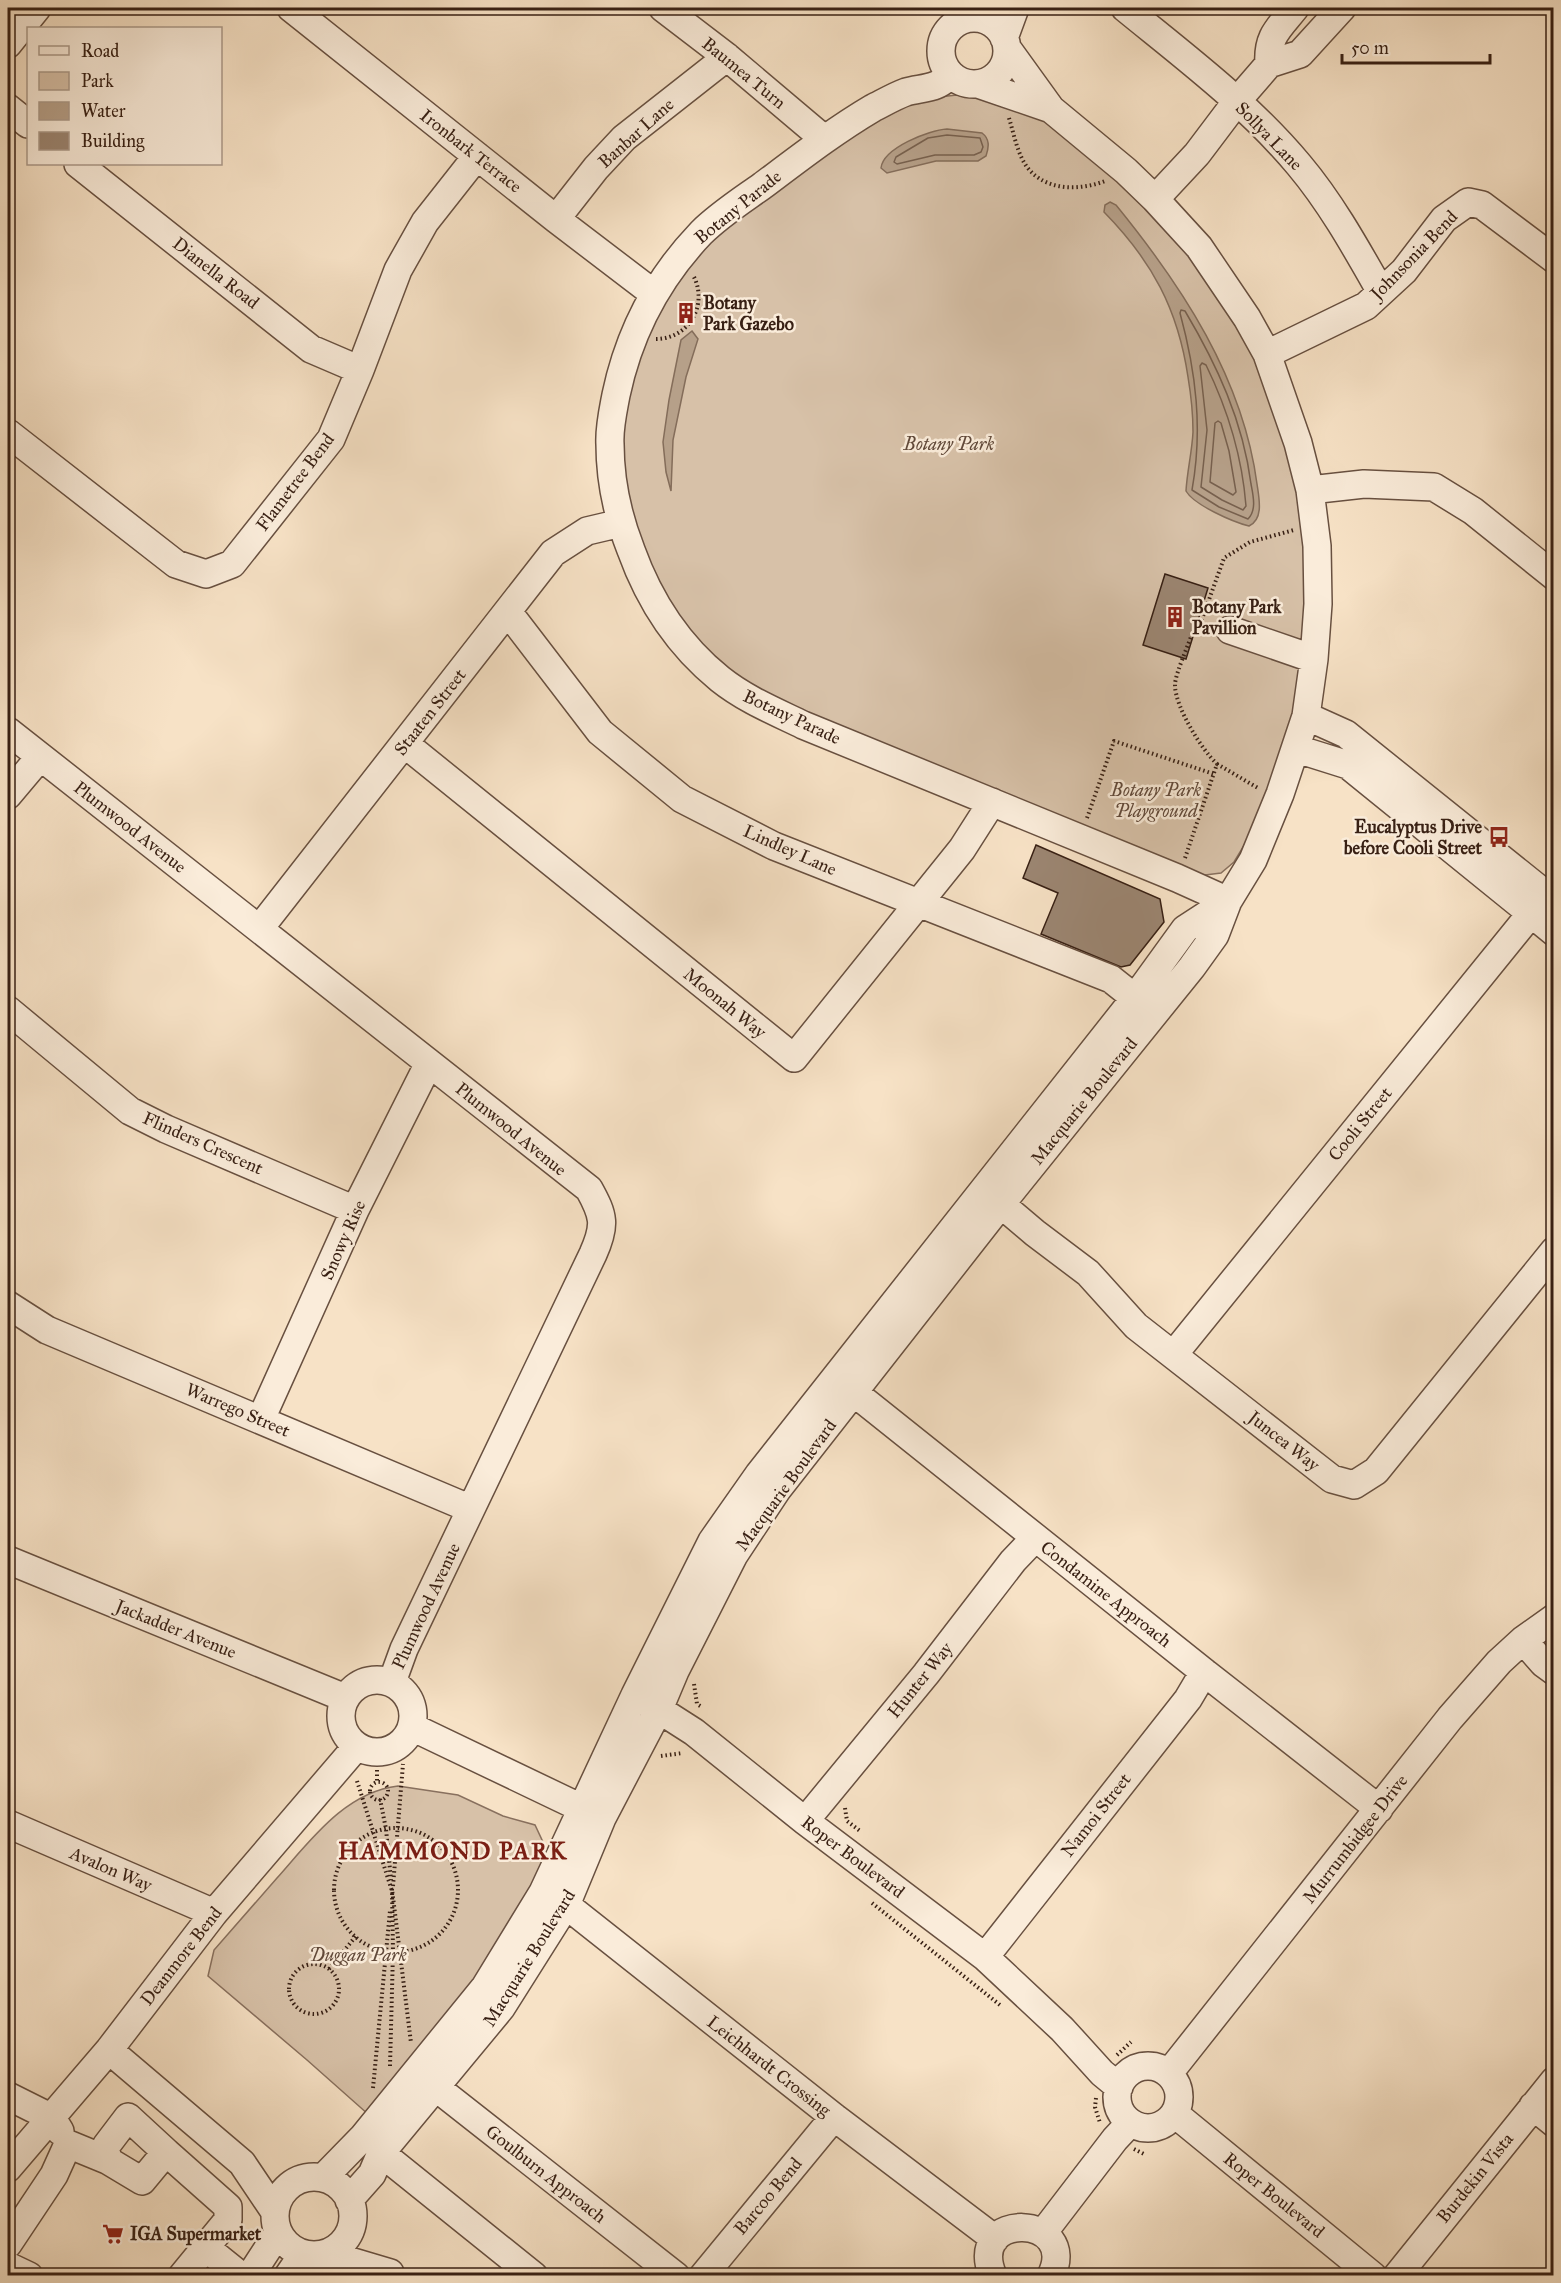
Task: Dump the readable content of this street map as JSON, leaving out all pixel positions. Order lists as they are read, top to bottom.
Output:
{
  "streets": {
    "street": [
      "Baumea Turn",
      "Banbar Lane",
      "Sollya Lane",
      "Ironbark Terrace",
      "Botany Parade",
      "Johnsonia Bend",
      "Dianella Road",
      "Flametree Bend",
      "Staaten Street",
      "Plumwood Avenue",
      "Lindley Lane",
      "Moonah Way",
      "Macquarie Boulevard",
      "Cooli Street",
      "Flinders Crescent",
      "Snowy Rise",
      "Warrego Street",
      "Juncea Way",
      "Condamine Approach",
      "Jackadder Avenue",
      "Hunter Way",
      "Namoi Street",
      "Murrumbidgee Drive",
      "Roper Boulevard",
      "Avalon Way",
      "Deanmore Bend",
      "Leichhardt Crossing",
      "Goulburn Approach",
      "Burdekin Vista",
      "Barcoo Bend"
    ]
  },
  "crossings": [
    ["Baumea Turn", "Banbar Lane"],
    ["Baumea Turn", "Botany Parade"],
    ["Banbar Lane", "Ironbark Terrace"],
    ["Sollya Lane", "Johnsonia Bend"],
    ["Ironbark Terrace", "Botany Parade"],
    ["Ironbark Terrace", "Flametree Bend"],
    ["Botany Parade", "Staaten Street"],
    ["Botany Parade", "Moonah Way"],
    ["Botany Parade", "Macquarie Boulevard"],
    ["Johnsonia Bend", "Macquarie Boulevard"],
    ["Dianella Road", "Flametree Bend"],
    ["Staaten Street", "Plumwood Avenue"],
    ["Staaten Street", "Lindley Lane"],
    ["Staaten Street", "Moonah Way"],
    ["Plumwood Avenue", "Snowy Rise"],
    ["Plumwood Avenue", "Warrego Street"],
    ["Plumwood Avenue", "Jackadder Avenue"],
    ["Plumwood Avenue", "Deanmore Bend"],
    ["Lindley Lane", "Moonah Way"],
    ["Lindley Lane", "Macquarie Boulevard"],
    ["Macquarie Boulevard", "Juncea Way"],
    ["Macquarie Boulevard", "Condamine Approach"],
    ["Macquarie Boulevard", "Roper Boulevard"],
    ["Macquarie Boulevard", "Leichhardt Crossing"],
    ["Macquarie Boulevard", "Goulburn Approach"],
    ["Cooli Street", "Juncea Way"],
    ["Flinders Crescent", "Snowy Rise"],
    ["Snowy Rise", "Warrego Street"],
    ["Condamine Approach", "Hunter Way"],
    ["Condamine Approach", "Namoi Street"],
    ["Condamine Approach", "Murrumbidgee Drive"],
    ["Jackadder Avenue", "Deanmore Bend"],
    ["Hunter Way", "Roper Boulevard"],
    ["Namoi Street", "Roper Boulevard"],
    ["Murrumbidgee Drive", "Roper Boulevard"],
    ["Avalon Way", "Deanmore Bend"],
    ["Leichhardt Crossing", "Barcoo Bend"]
  ],
  "districts": ["HAMMOND PARK"],
  "parks": ["Botany Park", "Botany Park Playground", "Duggan Park"],
  "places": {
    "building": ["Botany Park Gazebo", "Botany Park Pavillion"],
    "bus stop": ["Eucalyptus Drive before Cooli Street"],
    "supermarket": ["IGA Supermarket"]
  },
  "legend": [
    "Road",
    "Park",
    "Water",
    "Building"
  ],
  "scale_bar": "50 m"
}
